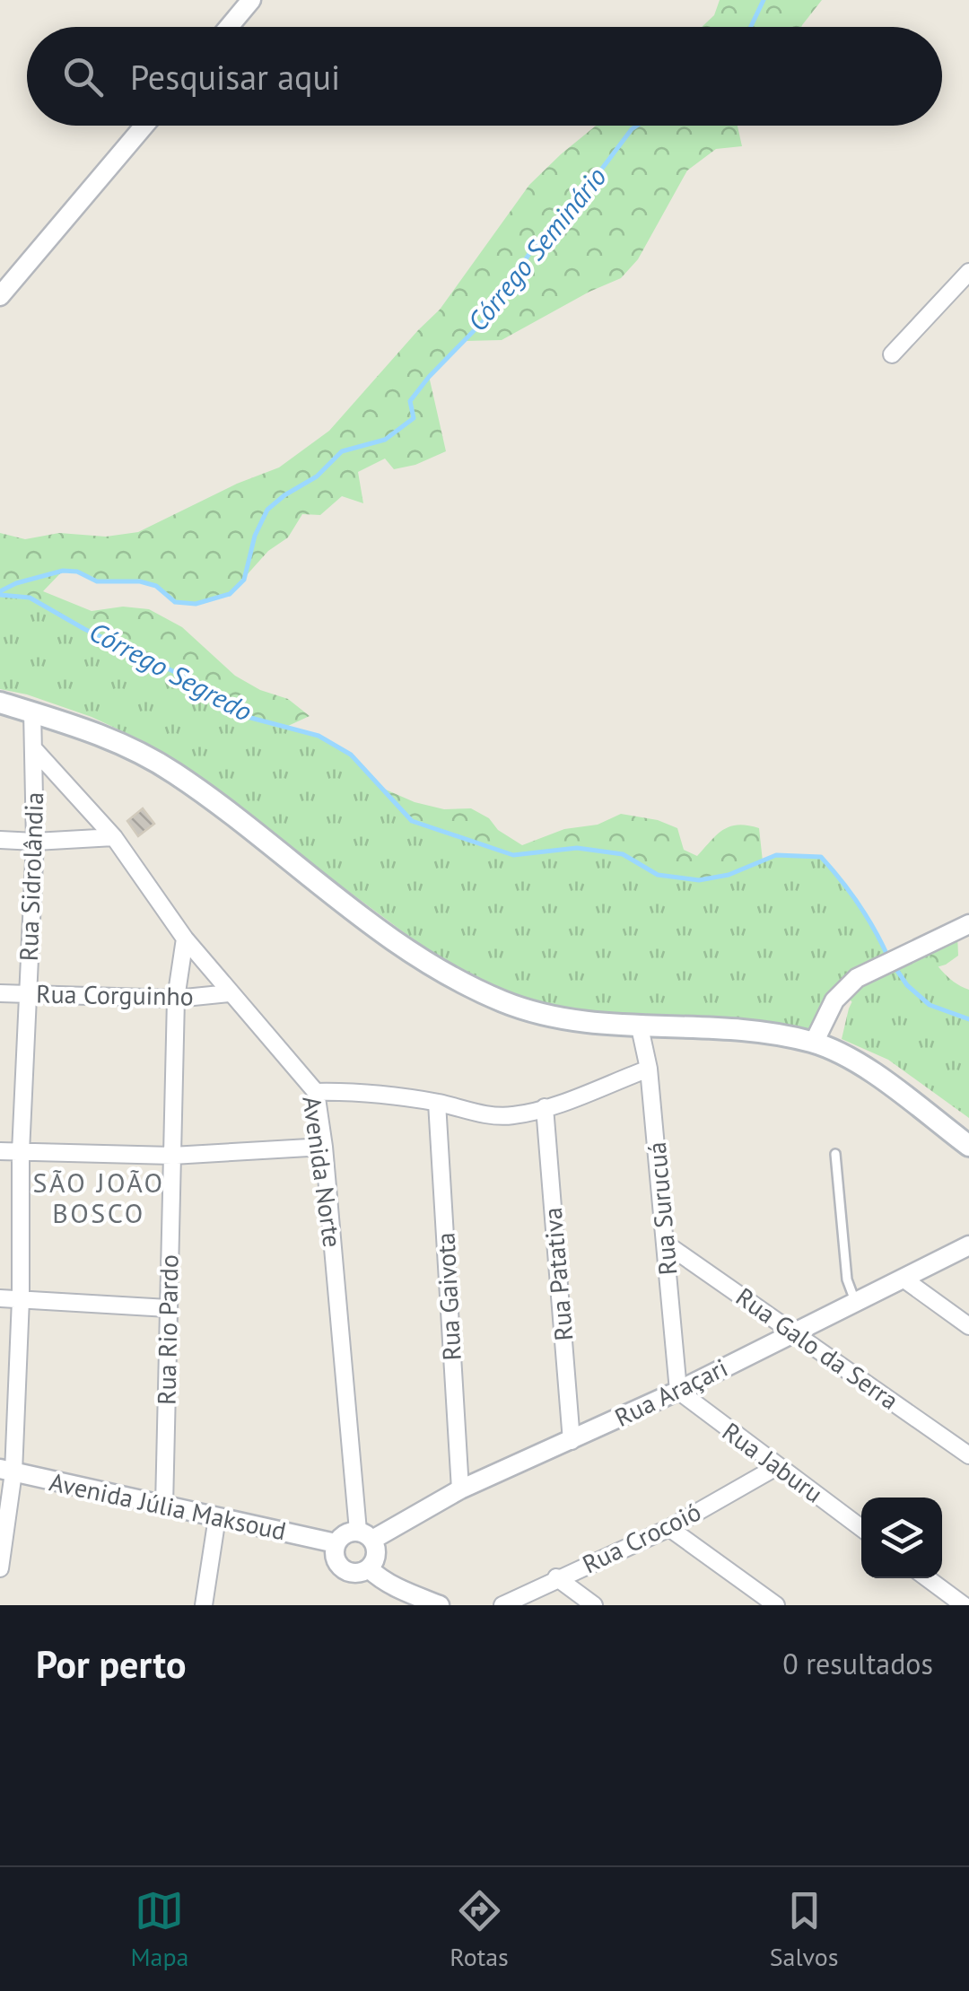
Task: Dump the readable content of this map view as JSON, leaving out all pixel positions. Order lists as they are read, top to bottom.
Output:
{
  "streets": {
    "street": [
      "Rua Sidrolândia",
      "Rua Corguinho",
      "Avenida Norte",
      "Rua Surucuá",
      "Rua Patativa",
      "Rua Gaivota",
      "Rua Rio Pardo",
      "Rua Galo da Serra",
      "Rua Araçari",
      "Rua Jaburu",
      "Avenida Júlia Maksoud",
      "Rua Crocoió"
    ]
  },
  "crossings": [
    ["Rua Sidrolândia", "Rua Corguinho"],
    ["Rua Sidrolândia", "Avenida Norte"],
    ["Rua Sidrolândia", "Avenida Júlia Maksoud"],
    ["Rua Corguinho", "Avenida Norte"],
    ["Rua Corguinho", "Rua Rio Pardo"],
    ["Avenida Norte", "Rua Rio Pardo"],
    ["Avenida Norte", "Rua Araçari"],
    ["Avenida Norte", "Avenida Júlia Maksoud"],
    ["Rua Surucuá", "Rua Galo da Serra"],
    ["Rua Surucuá", "Rua Araçari"],
    ["Rua Surucuá", "Rua Jaburu"],
    ["Rua Patativa", "Rua Araçari"],
    ["Rua Gaivota", "Rua Araçari"],
    ["Rua Rio Pardo", "Avenida Júlia Maksoud"],
    ["Rua Galo da Serra", "Rua Araçari"],
    ["Rua Araçari", "Rua Jaburu"],
    ["Rua Araçari", "Avenida Júlia Maksoud"],
    ["Rua Jaburu", "Rua Crocoió"]
  ],
  "districts": ["SÃO JOÃO BOSCO"],
  "water": ["Córrego Seminário", "Córrego Segredo"],
  "page": {
    "search": "Pesquisar aqui",
    "heading": ["Por perto", "0 resultados"],
    "nav": ["Mapa", "Rotas", "Salvos"]
  }
}
